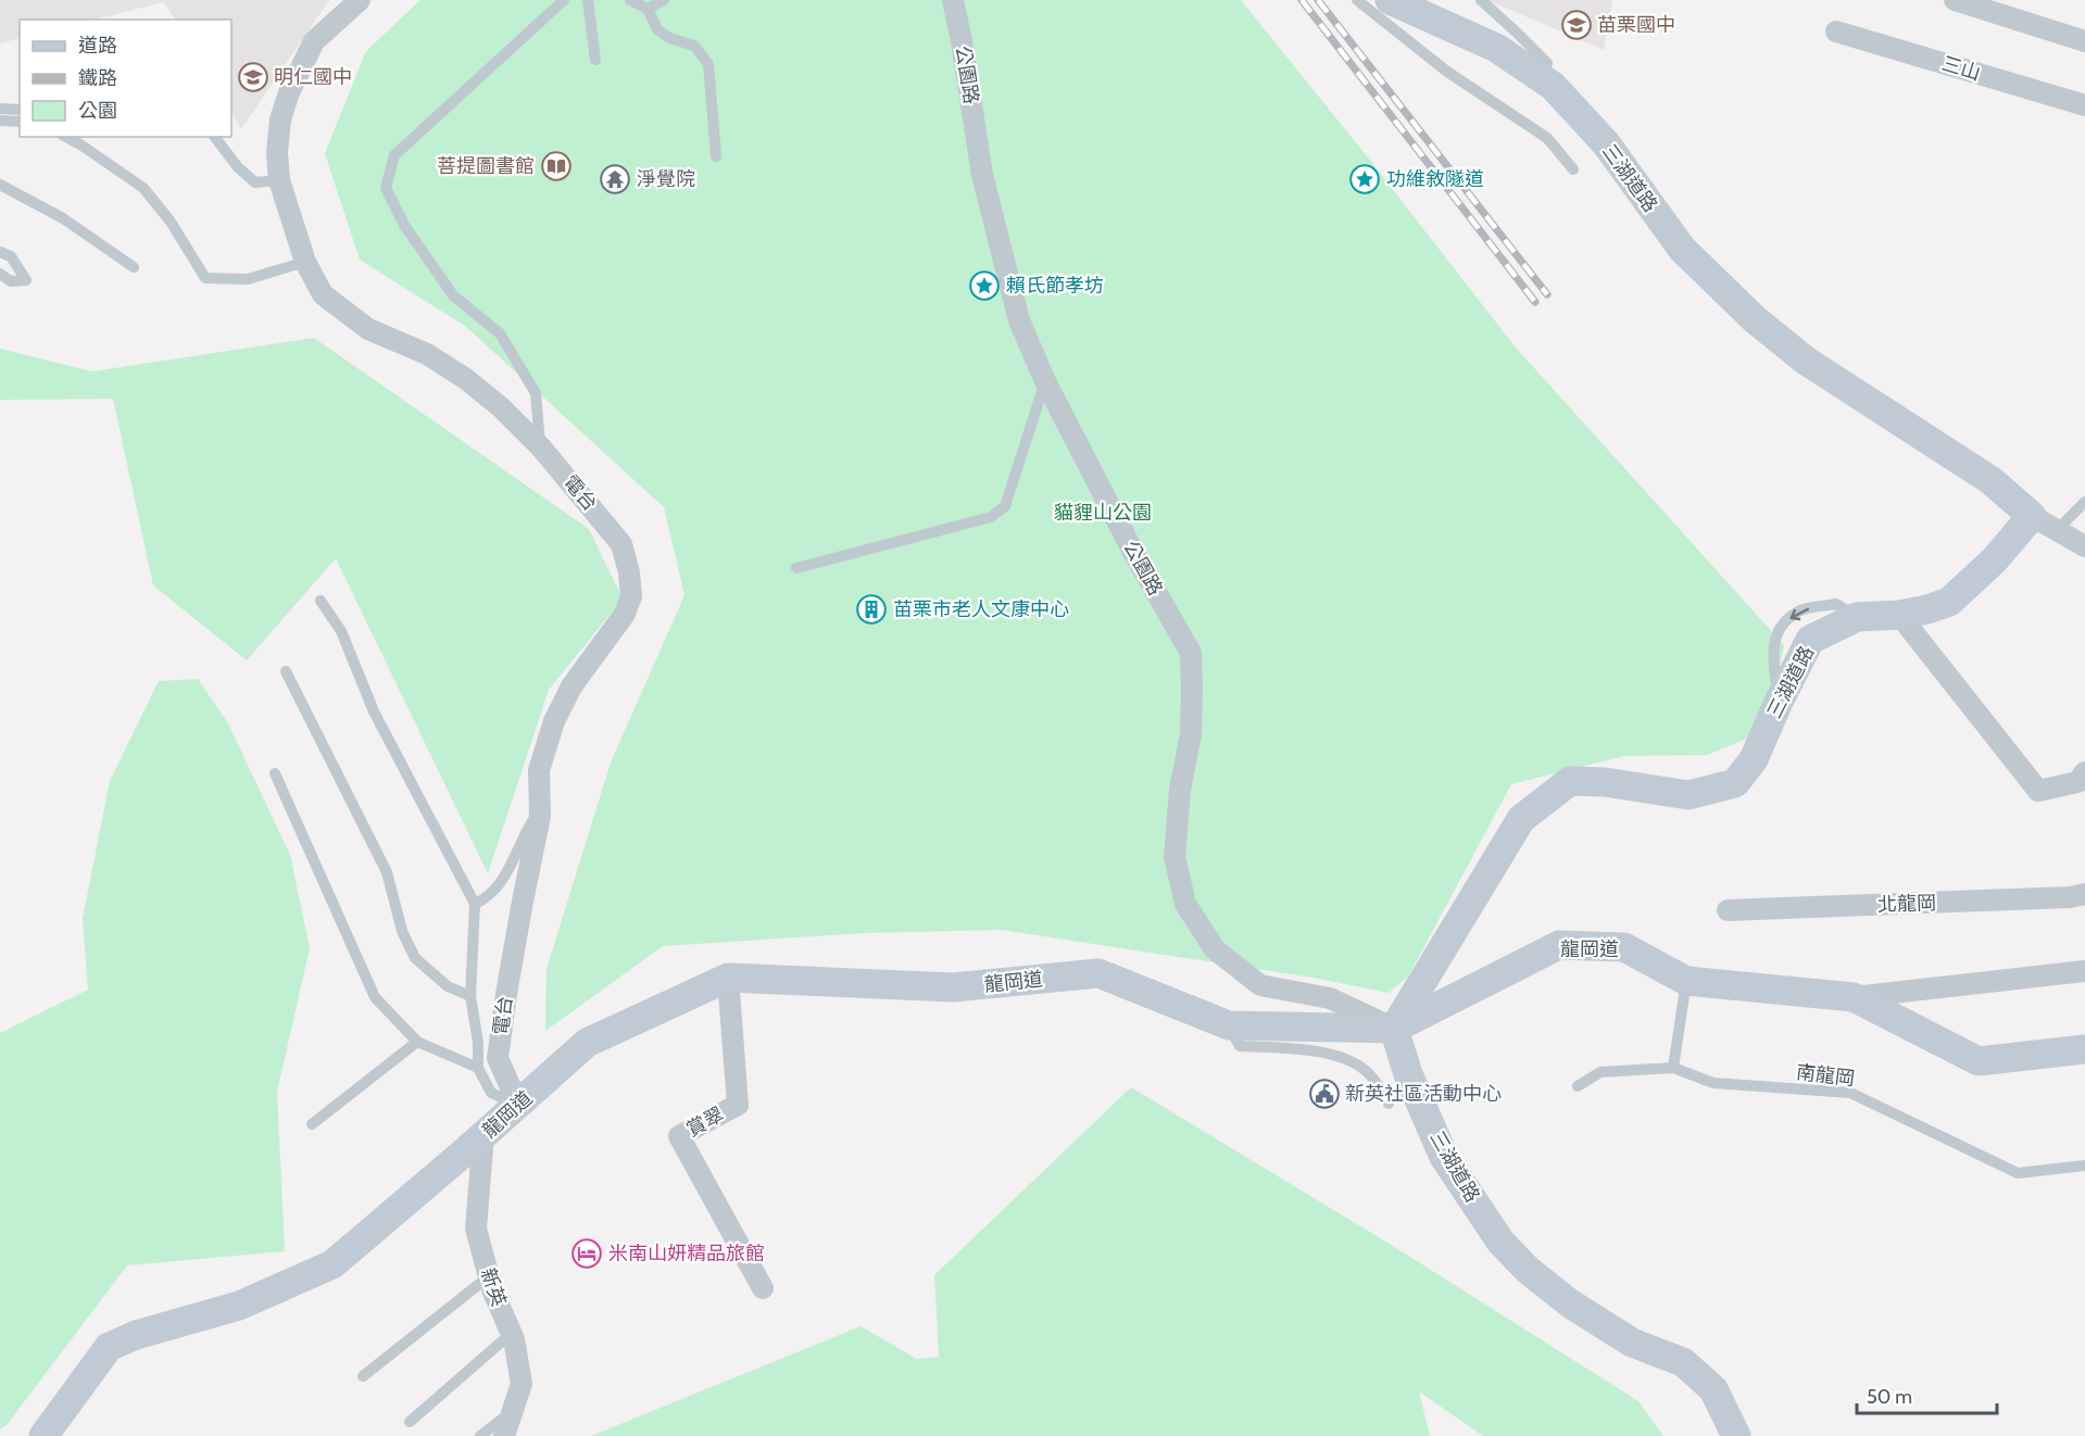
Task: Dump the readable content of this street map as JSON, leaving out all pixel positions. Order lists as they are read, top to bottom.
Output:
{
  "streets": {
    "street": [
      "三山",
      "公園路",
      "三湖道路",
      "電台",
      "北龍岡",
      "龍岡道",
      "賞翠",
      "新英"
    ],
    "lane": ["南龍岡"]
  },
  "crossings": [
    ["公園路", "三湖道路"],
    ["公園路", "龍岡道"],
    ["三湖道路", "龍岡道"],
    ["電台", "龍岡道"],
    ["龍岡道", "賞翠"],
    ["龍岡道", "新英"]
  ],
  "parks": ["貓貍山公園"],
  "places": {
    "school or university": ["苗栗國中", "明仁國中"],
    "library": ["菩提圖書館"],
    "temple": ["淨覺院"],
    "place": ["功維敘隧道", "賴氏節孝坊"],
    "building": ["苗栗市老人文康中心"],
    "public building": ["新英社區活動中心"],
    "hotel": ["米南山妍精品旅館"]
  },
  "legend": ["道路", "鐵路", "公園"],
  "scale_bar": "50 m"
}
